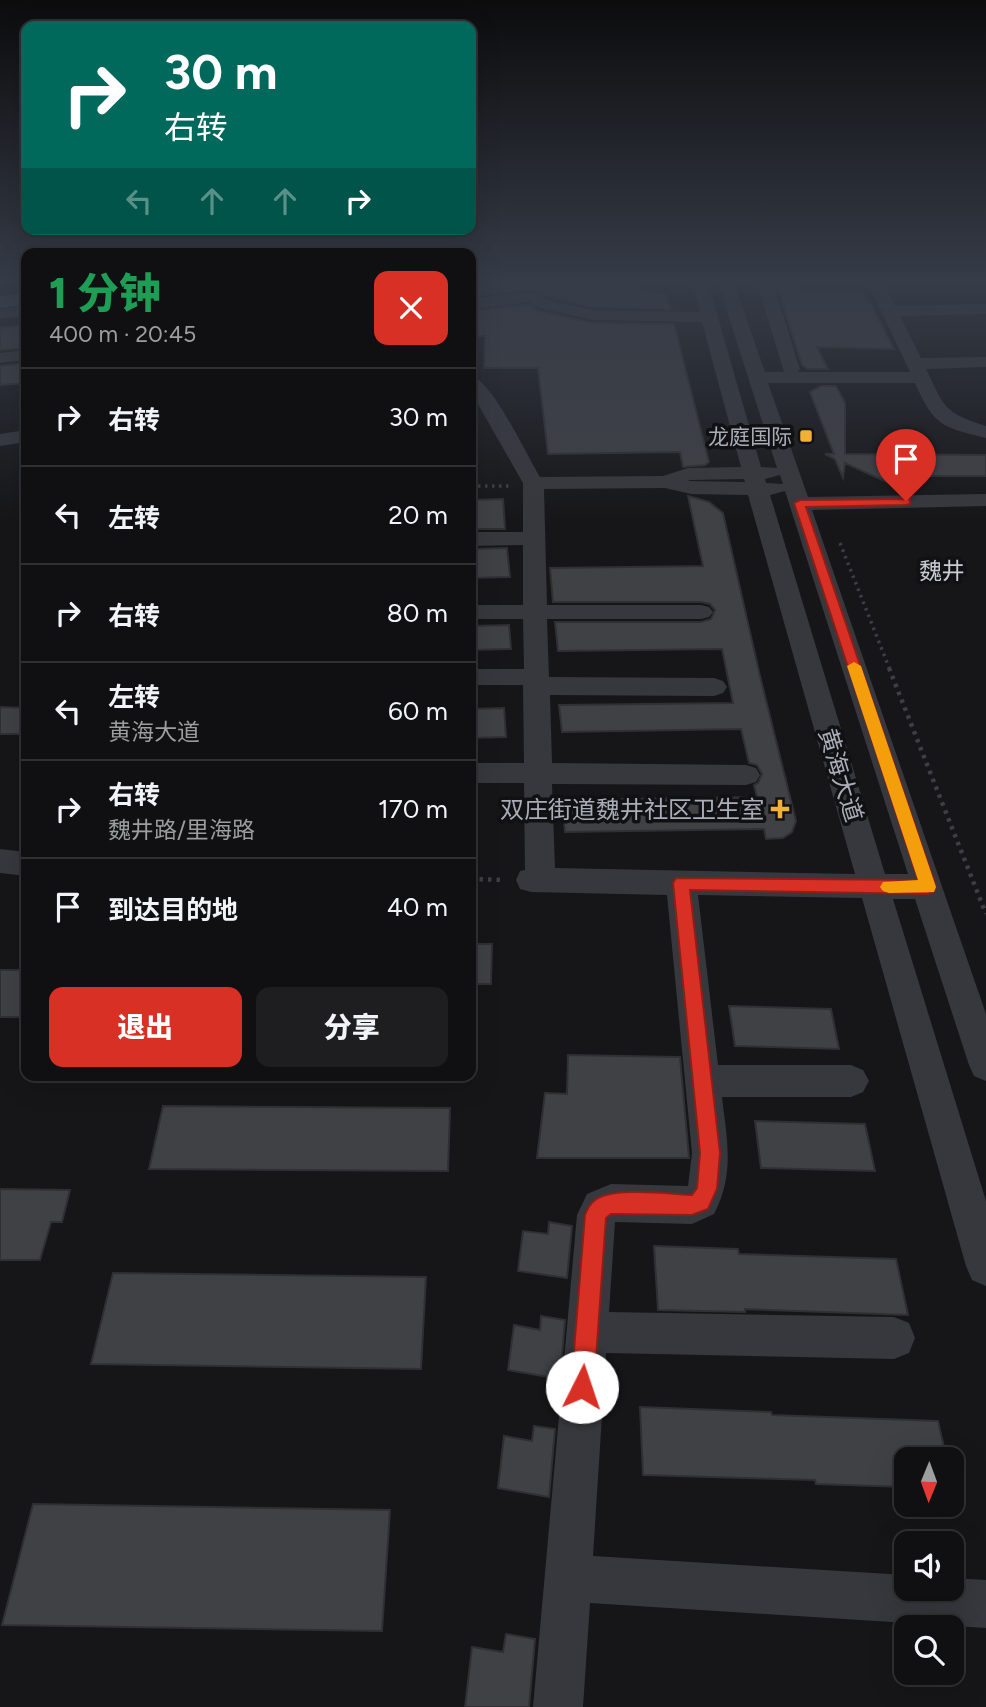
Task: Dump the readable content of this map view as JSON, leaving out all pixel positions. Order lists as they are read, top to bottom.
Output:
{
  "streets": {
    "street": ["黄海大道"]
  },
  "districts": ["魏井"],
  "places": {
    "transit": ["龙庭国际"],
    "health": ["双庄街道魏井社区卫生室"]
  },
  "north": "bottom",
  "page": {
    "turn": ["30 m", "右转"],
    "heading": ["1 分钟", "400 m · 20:45"],
    "list": [
      {
        "name": "右转",
        "value": "30 m"
      },
      {
        "name": "左转",
        "value": "20 m"
      },
      {
        "name": "右转",
        "value": "80 m"
      },
      {
        "name": "左转",
        "note": "黄海大道",
        "value": "60 m"
      },
      {
        "name": "右转",
        "note": "魏井路/里海路",
        "value": "170 m"
      },
      {
        "name": "到达目的地",
        "value": "40 m"
      }
    ],
    "buttons": ["退出", "分享"]
  }
}
